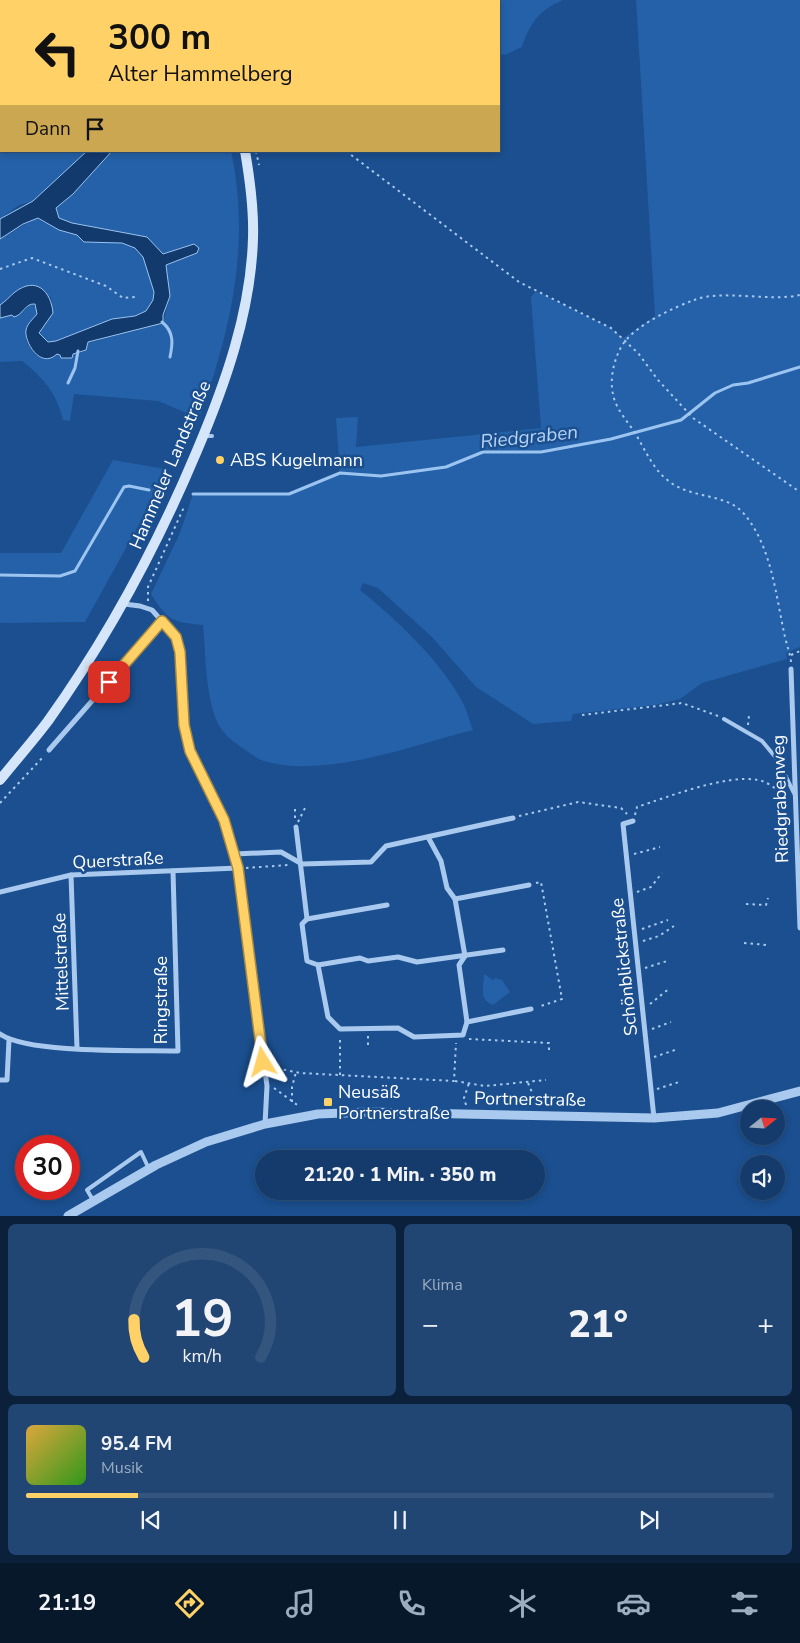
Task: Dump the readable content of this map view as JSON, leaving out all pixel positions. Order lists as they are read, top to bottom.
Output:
{
  "streets": {
    "main road": ["Hammeler Landstraße"],
    "street": [
      "Riedgrabenweg",
      "Querstraße",
      "Mittelstraße",
      "Schönblickstraße",
      "Ringstraße",
      "Portnerstraße"
    ]
  },
  "crossings": [
    ["Querstraße", "Mittelstraße"],
    ["Querstraße", "Ringstraße"],
    ["Mittelstraße", "Ringstraße"],
    ["Schönblickstraße", "Portnerstraße"]
  ],
  "water": ["Riedgraben"],
  "places": {
    "other": ["ABS Kugelmann"],
    "transit": ["Neusäß Portnerstraße"]
  },
  "north": "right",
  "page": {
    "turn": ["300 m", "Alter Hammelberg"],
    "then": "Dann",
    "limit": "30",
    "trip": "21:20 · 1 Min. · 350 m",
    "tile": "Klima",
    "heat": ["−", "21°", "+"],
    "song": ["95.4 FM", "Musik"],
    "tabs": "21:19",
    "gauge": ["19", "km/h"]
  }
}
